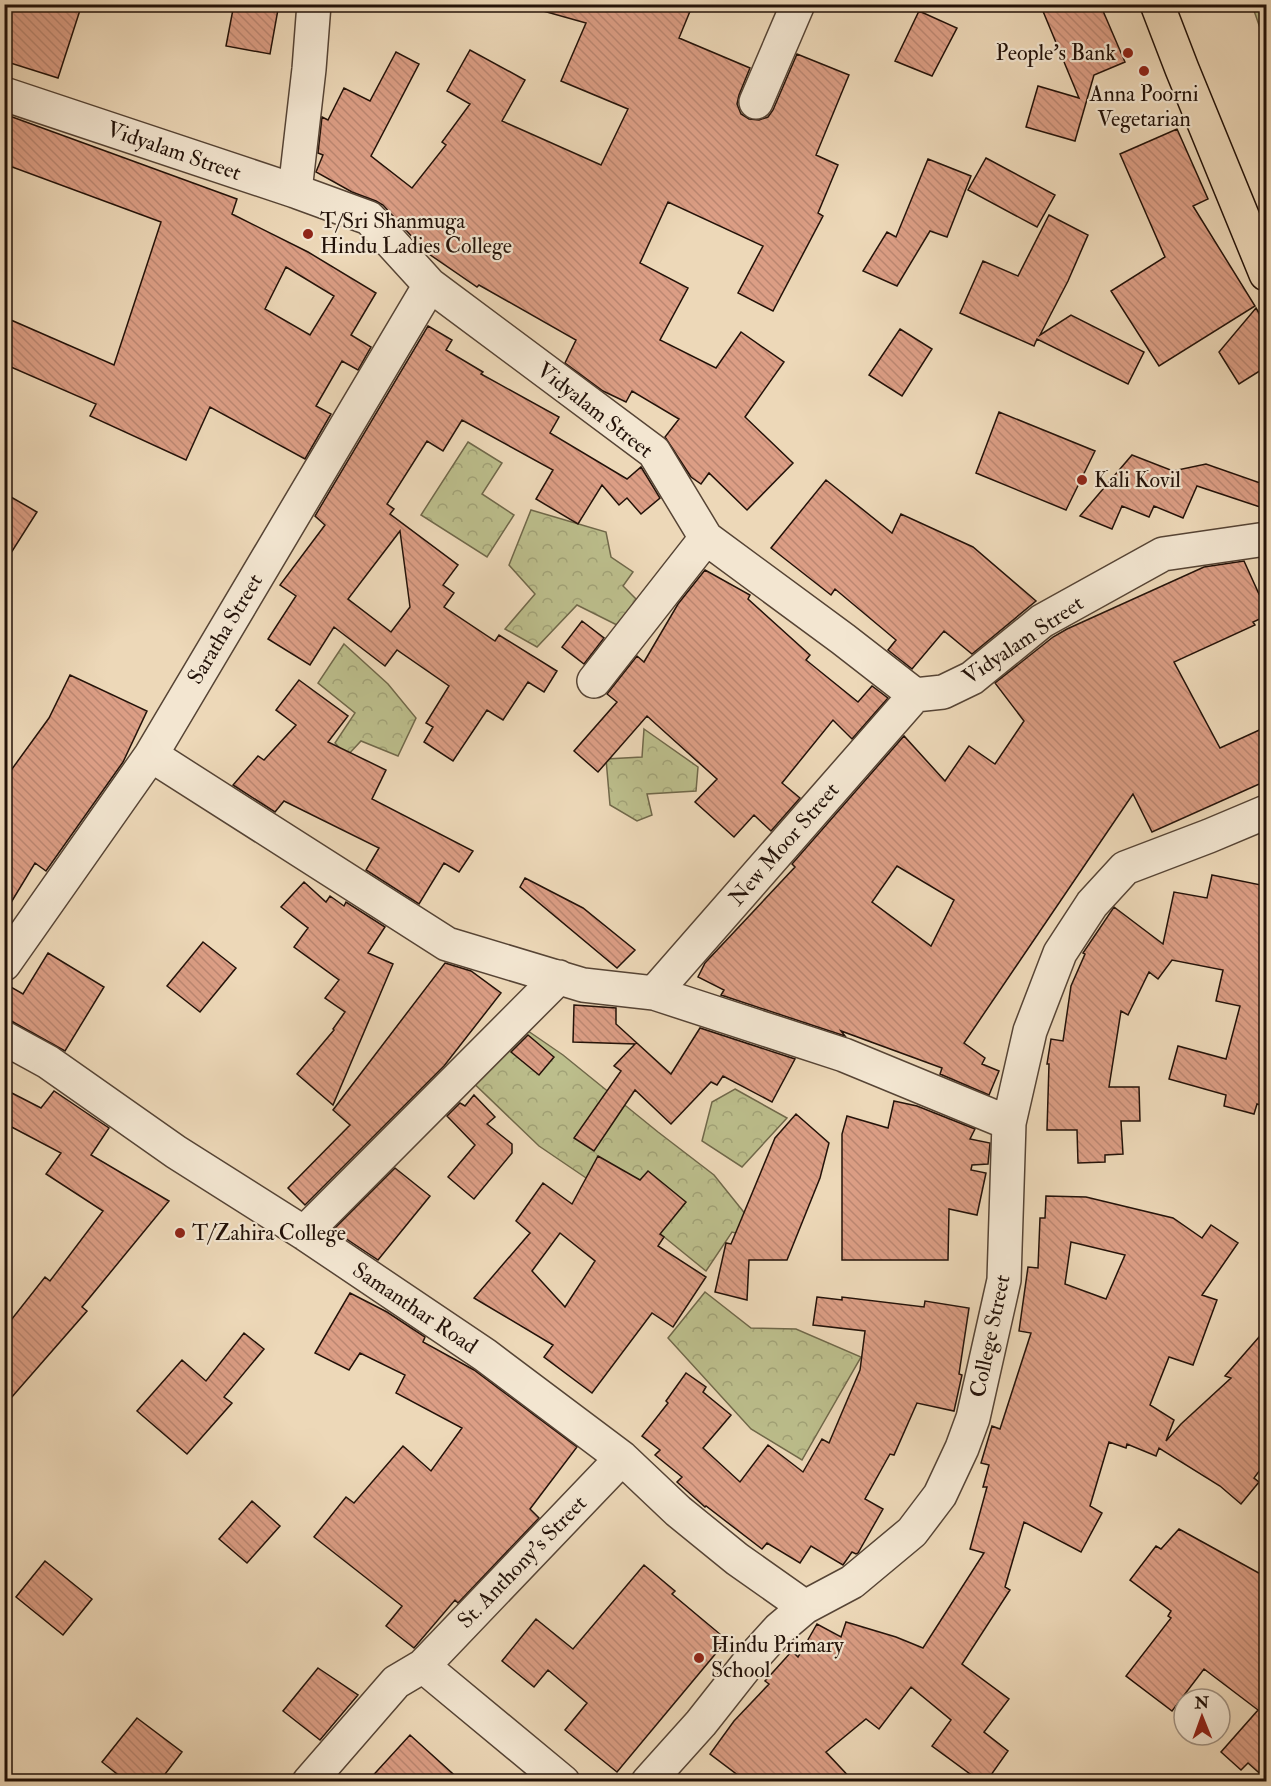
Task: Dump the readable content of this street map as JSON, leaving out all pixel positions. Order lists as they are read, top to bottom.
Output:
{
  "streets": {
    "street": [
      "Vidyalam Street",
      "Saratha Street",
      "New Moor Street",
      "Samanthar Road",
      "College Street",
      "St. Anthony's Street"
    ]
  },
  "crossings": [
    ["Vidyalam Street", "Saratha Street"],
    ["Vidyalam Street", "New Moor Street"],
    ["Samanthar Road", "College Street"],
    ["Samanthar Road", "St. Anthony's Street"]
  ],
  "places": [
    "People's Bank",
    "Anna Poorni Vegetarian",
    "T/Sri Shanmuga Hindu Ladies College",
    "Kali Kovil",
    "T/Zahira College",
    "Hindu Primary School"
  ],
  "north": "top"
}
